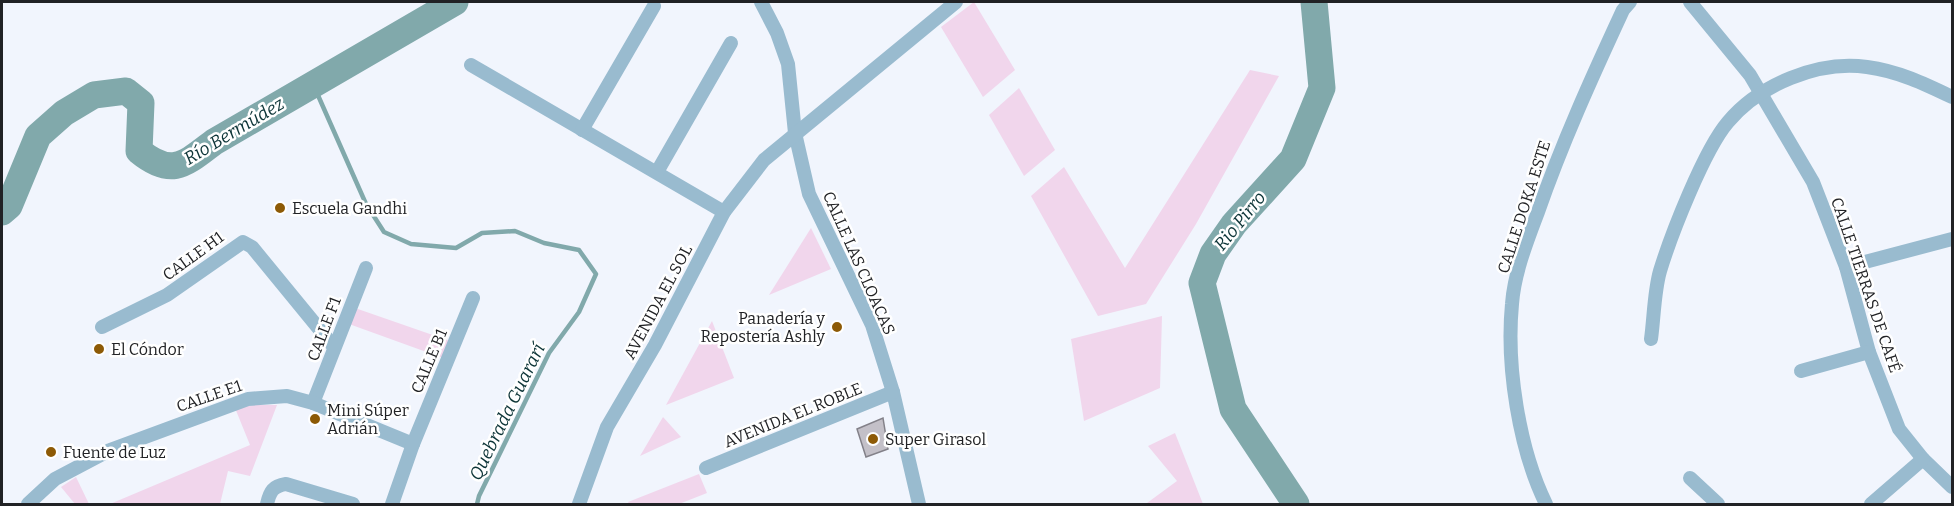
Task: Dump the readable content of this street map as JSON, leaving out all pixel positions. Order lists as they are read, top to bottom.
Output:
{
  "streets": {
    "street": [
      "CALLE DOKA ESTE",
      "CALLE H1",
      "CALLE LAS CLOACAS",
      "CALLE TIERRAS DE CAFÉ",
      "AVENIDA EL SOL",
      "CALLE F1",
      "CALLE B1",
      "CALLE E1",
      "AVENIDA EL ROBLE"
    ]
  },
  "crossings": [
    ["CALLE H1", "CALLE F1"],
    ["CALLE LAS CLOACAS", "AVENIDA EL SOL"],
    ["CALLE LAS CLOACAS", "AVENIDA EL ROBLE"],
    ["CALLE F1", "CALLE E1"],
    ["CALLE B1", "CALLE E1"]
  ],
  "water": ["Río Bermúdez", "Rio Pirro", "Quebrada Guararí"],
  "places": [
    "Escuela Gandhi",
    "Panadería y Repostería Ashly",
    "El Cóndor",
    "Mini Súper Adrián",
    "Super Girasol",
    "Fuente de Luz"
  ]
}
